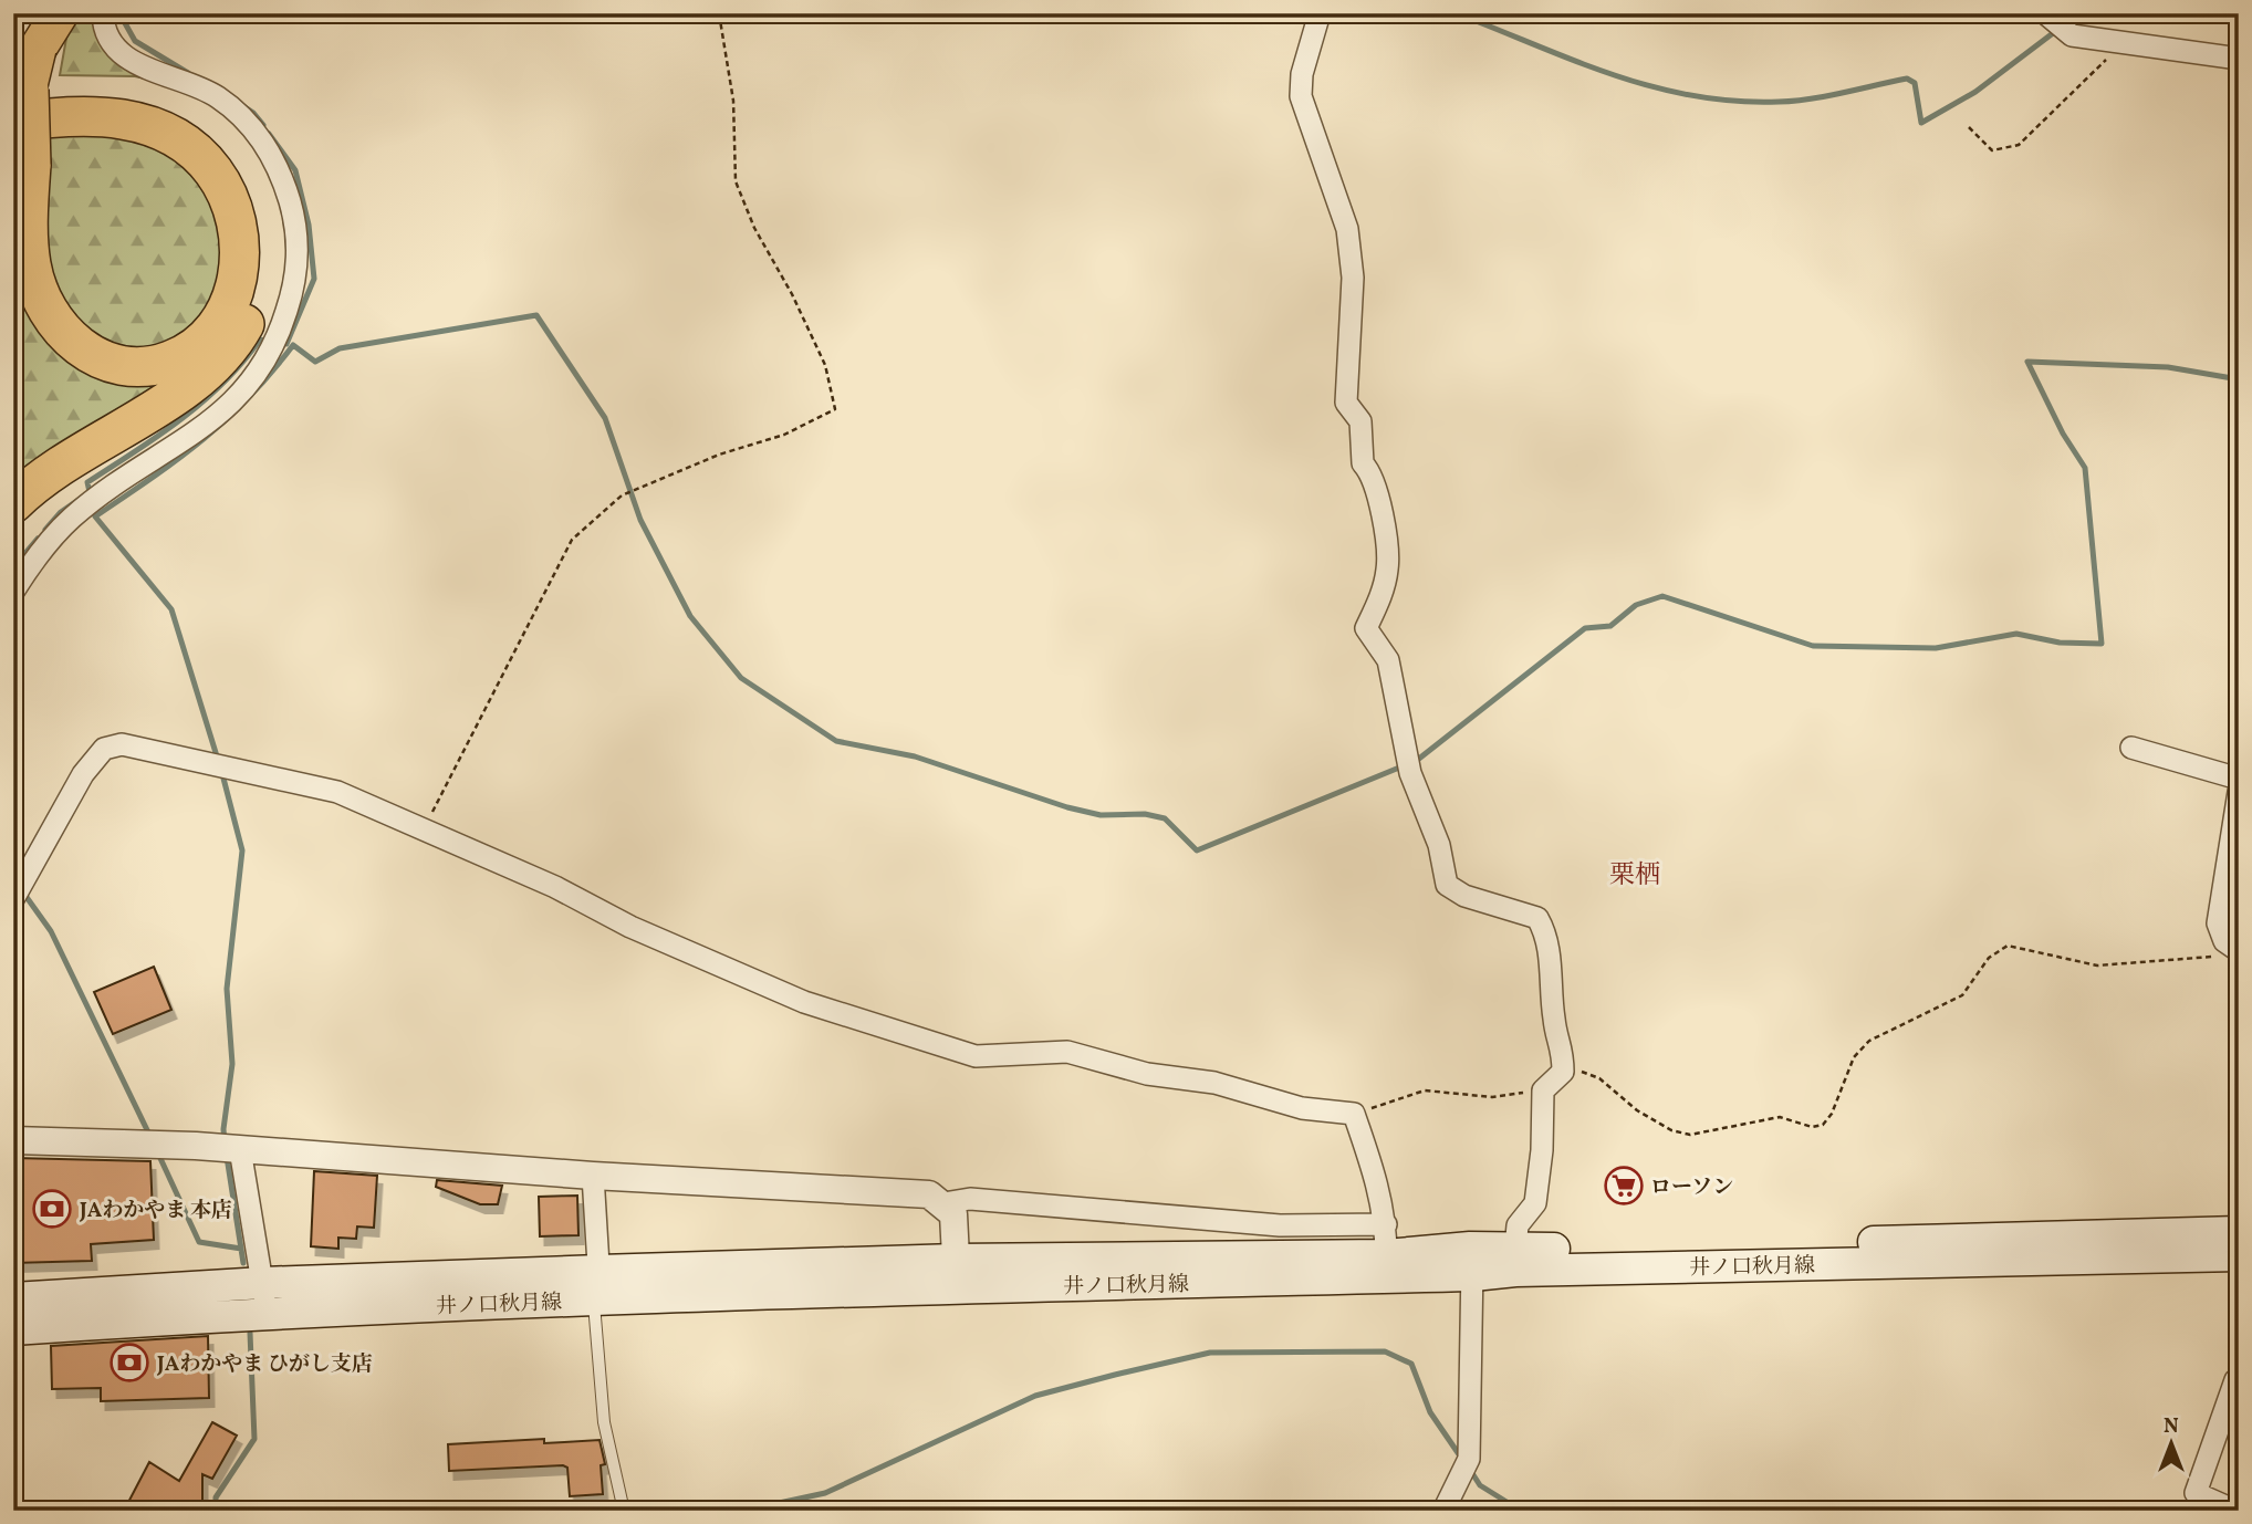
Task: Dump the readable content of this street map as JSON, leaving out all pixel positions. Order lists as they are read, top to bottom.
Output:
{
  "streets": {
    "main road": ["井ノ口秋月線"]
  },
  "districts": ["栗栖"],
  "places": {
    "supermarket": ["ローソン"],
    "bank": ["JAわかやま 本店", "JAわかやま ひがし支店"]
  },
  "north": "top"
}
